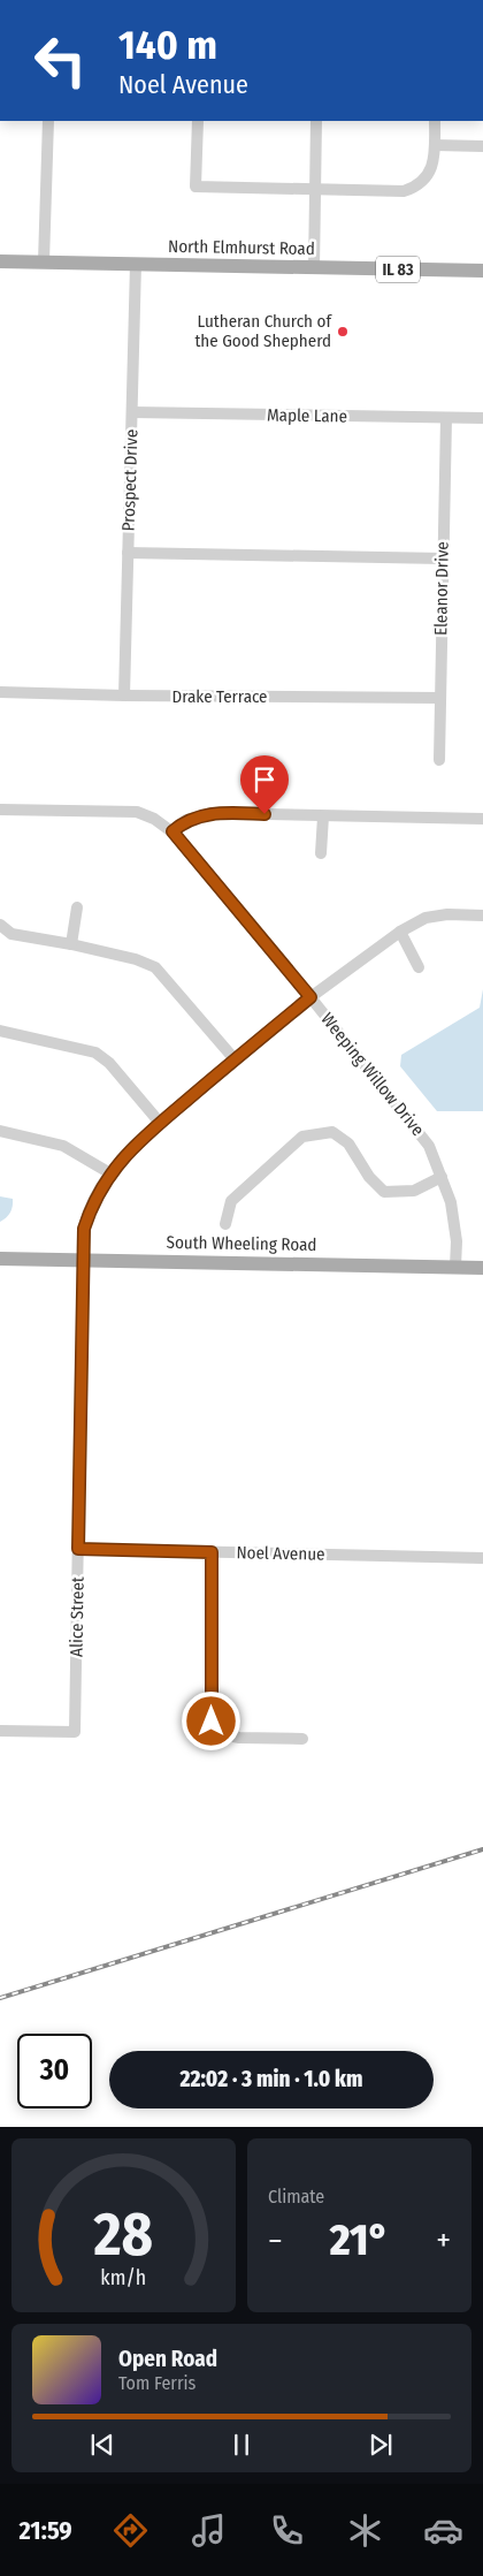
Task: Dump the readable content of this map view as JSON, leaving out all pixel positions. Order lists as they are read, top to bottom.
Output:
{
  "streets": {
    "main road": ["North Elmhurst Road", "IL 83", "South Wheeling Road"],
    "street": [
      "Maple Lane",
      "Prospect Drive",
      "Eleanor Drive",
      "Drake Terrace",
      "Weeping Willow Drive",
      "Noel Avenue",
      "Alice Street"
    ]
  },
  "crossings": [
    ["North Elmhurst Road", "Prospect Drive"],
    ["Maple Lane", "Prospect Drive"],
    ["Maple Lane", "Eleanor Drive"],
    ["Prospect Drive", "Drake Terrace"],
    ["Eleanor Drive", "Drake Terrace"],
    ["Weeping Willow Drive", "South Wheeling Road"],
    ["Weeping Willow Drive", "Alice Street"],
    ["South Wheeling Road", "Alice Street"],
    ["Noel Avenue", "Alice Street"]
  ],
  "places": ["Lutheran Church of the Good Shepherd"],
  "page": {
    "turn": ["140 m", "Noel Avenue"],
    "limit": "30",
    "trip": "22:02 · 3 min · 1.0 km",
    "tile": "Climate",
    "heat": ["−", "21°", "+"],
    "song": ["Open Road", "Tom Ferris"],
    "tabs": "21:59",
    "gauge": ["28", "km/h"]
  }
}
